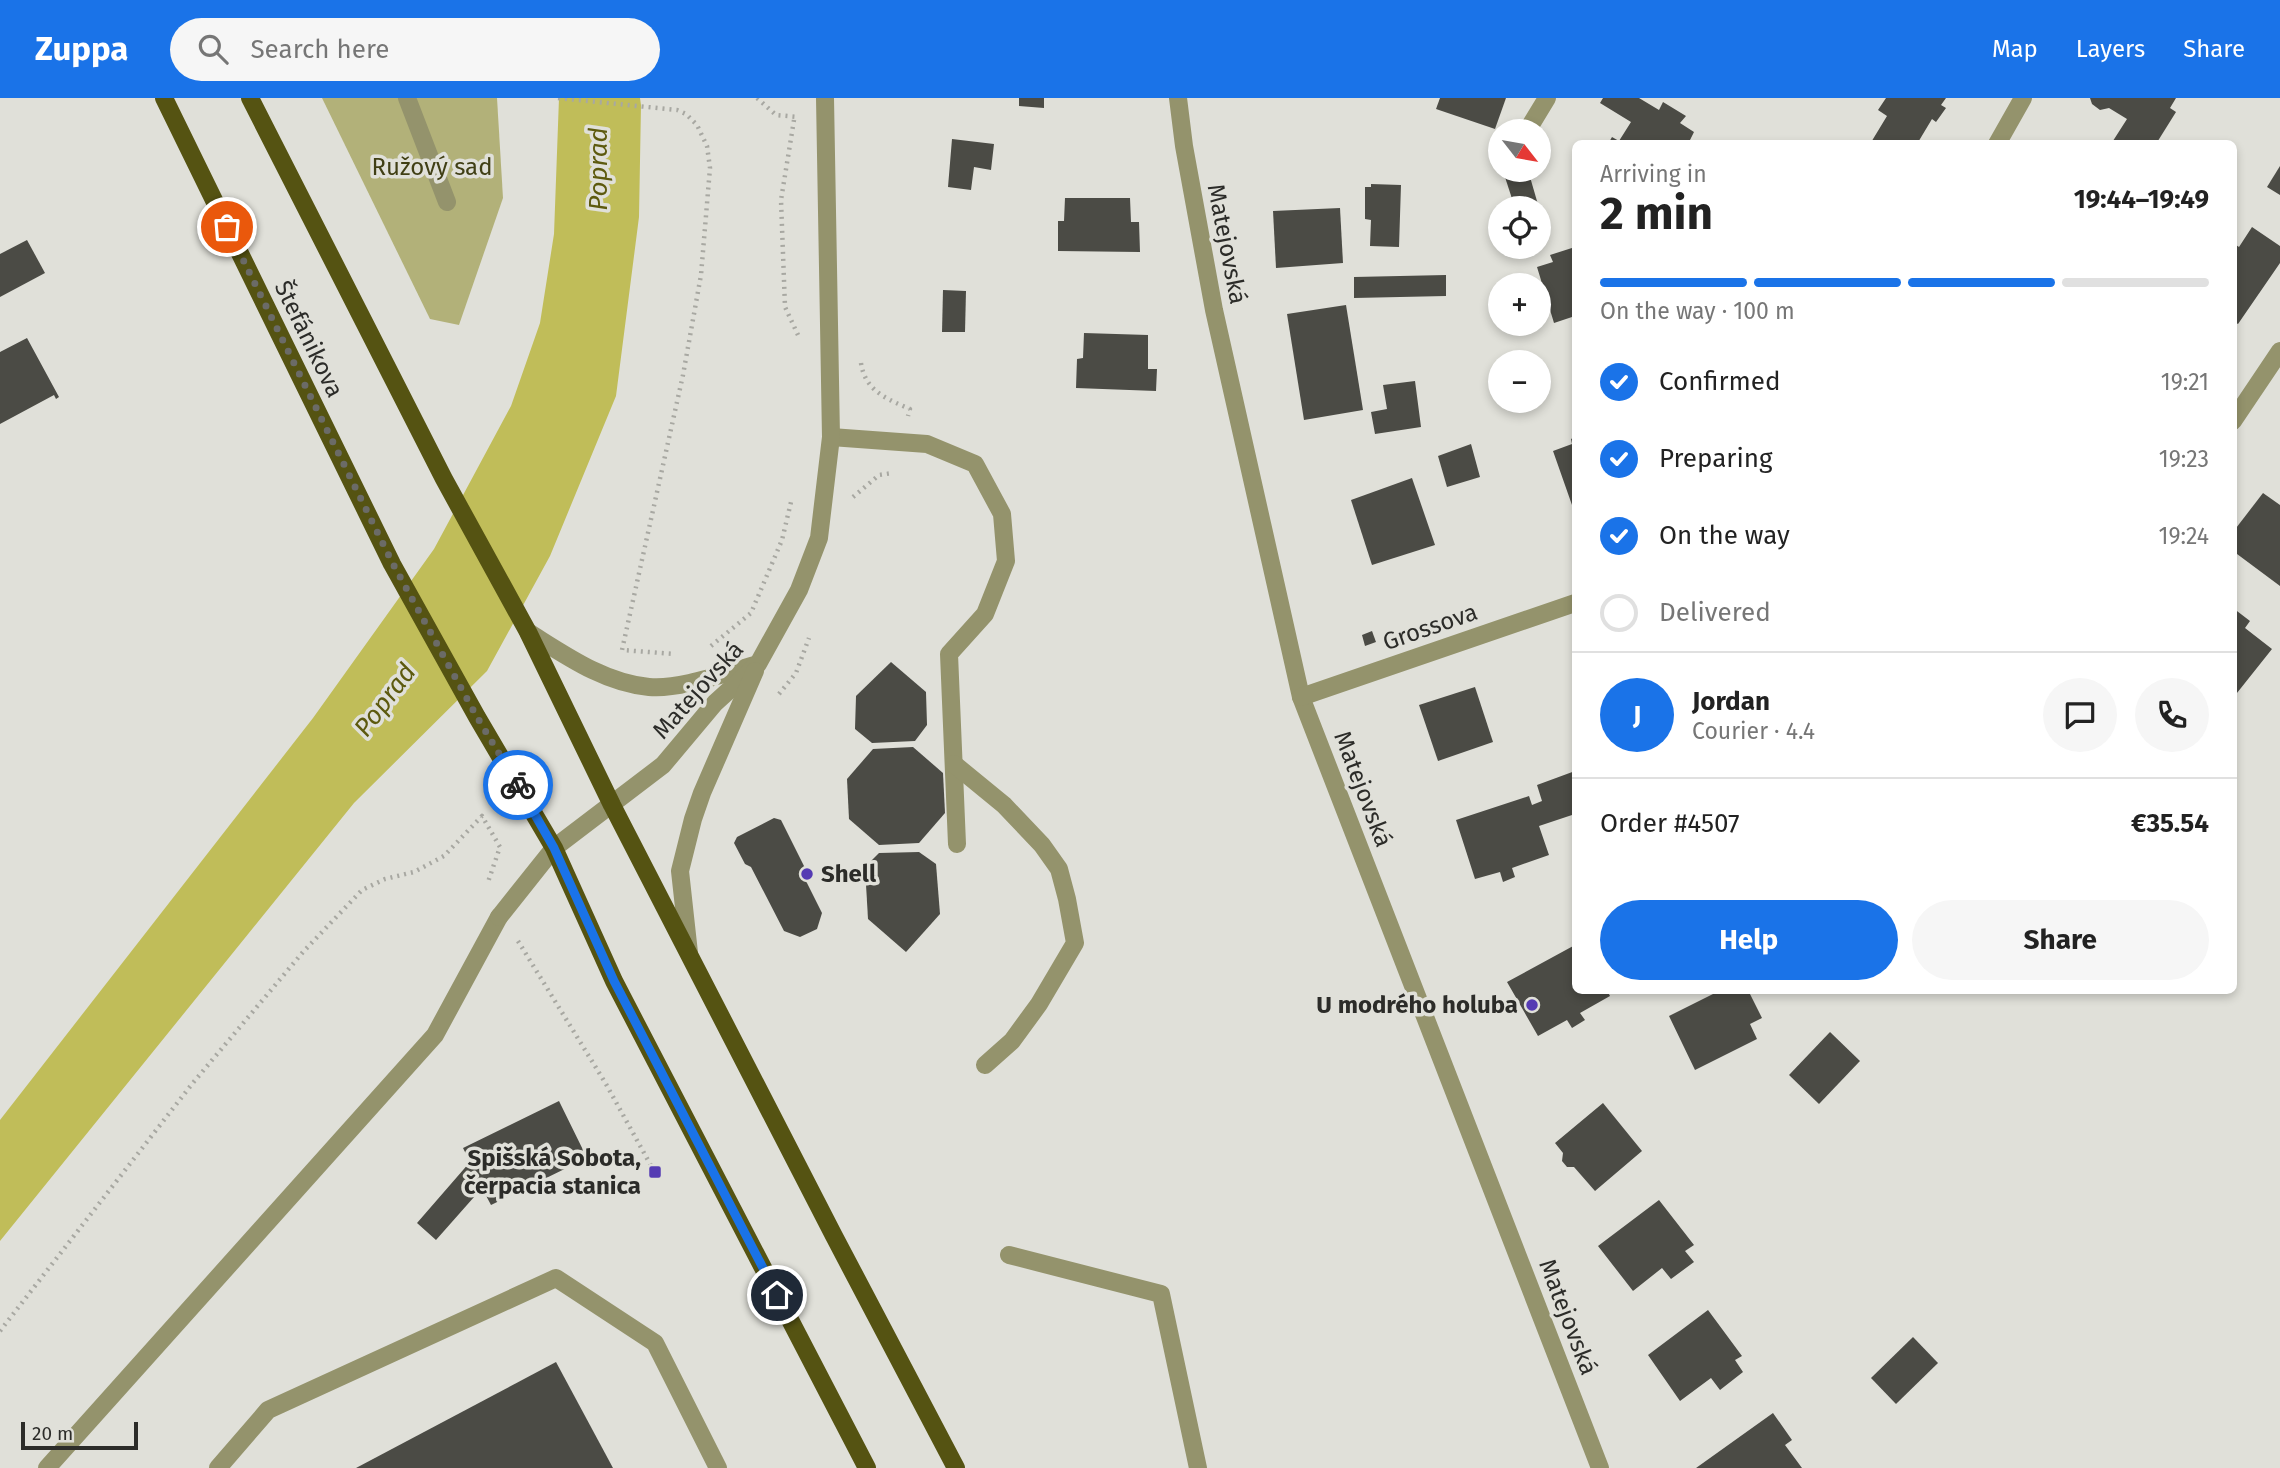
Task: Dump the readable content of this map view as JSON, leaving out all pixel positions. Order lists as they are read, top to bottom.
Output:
{
  "streets": {
    "main road": ["Štefánikova"],
    "street": ["Matejovská", "Grossova"]
  },
  "crossings": [
    ["Matejovská", "Štefánikova"],
    ["Matejovská", "Grossova"]
  ],
  "water": ["Poprad"],
  "parks": ["Ružový sad"],
  "places": {
    "other": ["Shell", "U modrého holuba"],
    "transit": ["Spišská Sobota, čerpacia stanica"]
  },
  "scale_bar": "20 m",
  "north": "bottom right",
  "page": {
    "header": "Zuppa",
    "search": "Search here",
    "nav": ["Map", "Layers", "Share"],
    "map_buttons": ["+", "−"],
    "heading": ["2 min", "Arriving in", "19:44–19:49"],
    "panel": [
      "Jordan",
      "Courier · 4.4",
      "Order #4507",
      "€35.54"
    ],
    "bar": "On the way · 100 m",
    "list": [
      ["Confirmed", "19:21"],
      ["Preparing", "19:23"],
      ["On the way", "19:24"],
      "Delivered"
    ],
    "round": "J",
    "buttons": ["Help", "Share"],
    "scale": "20 m"
  }
}
